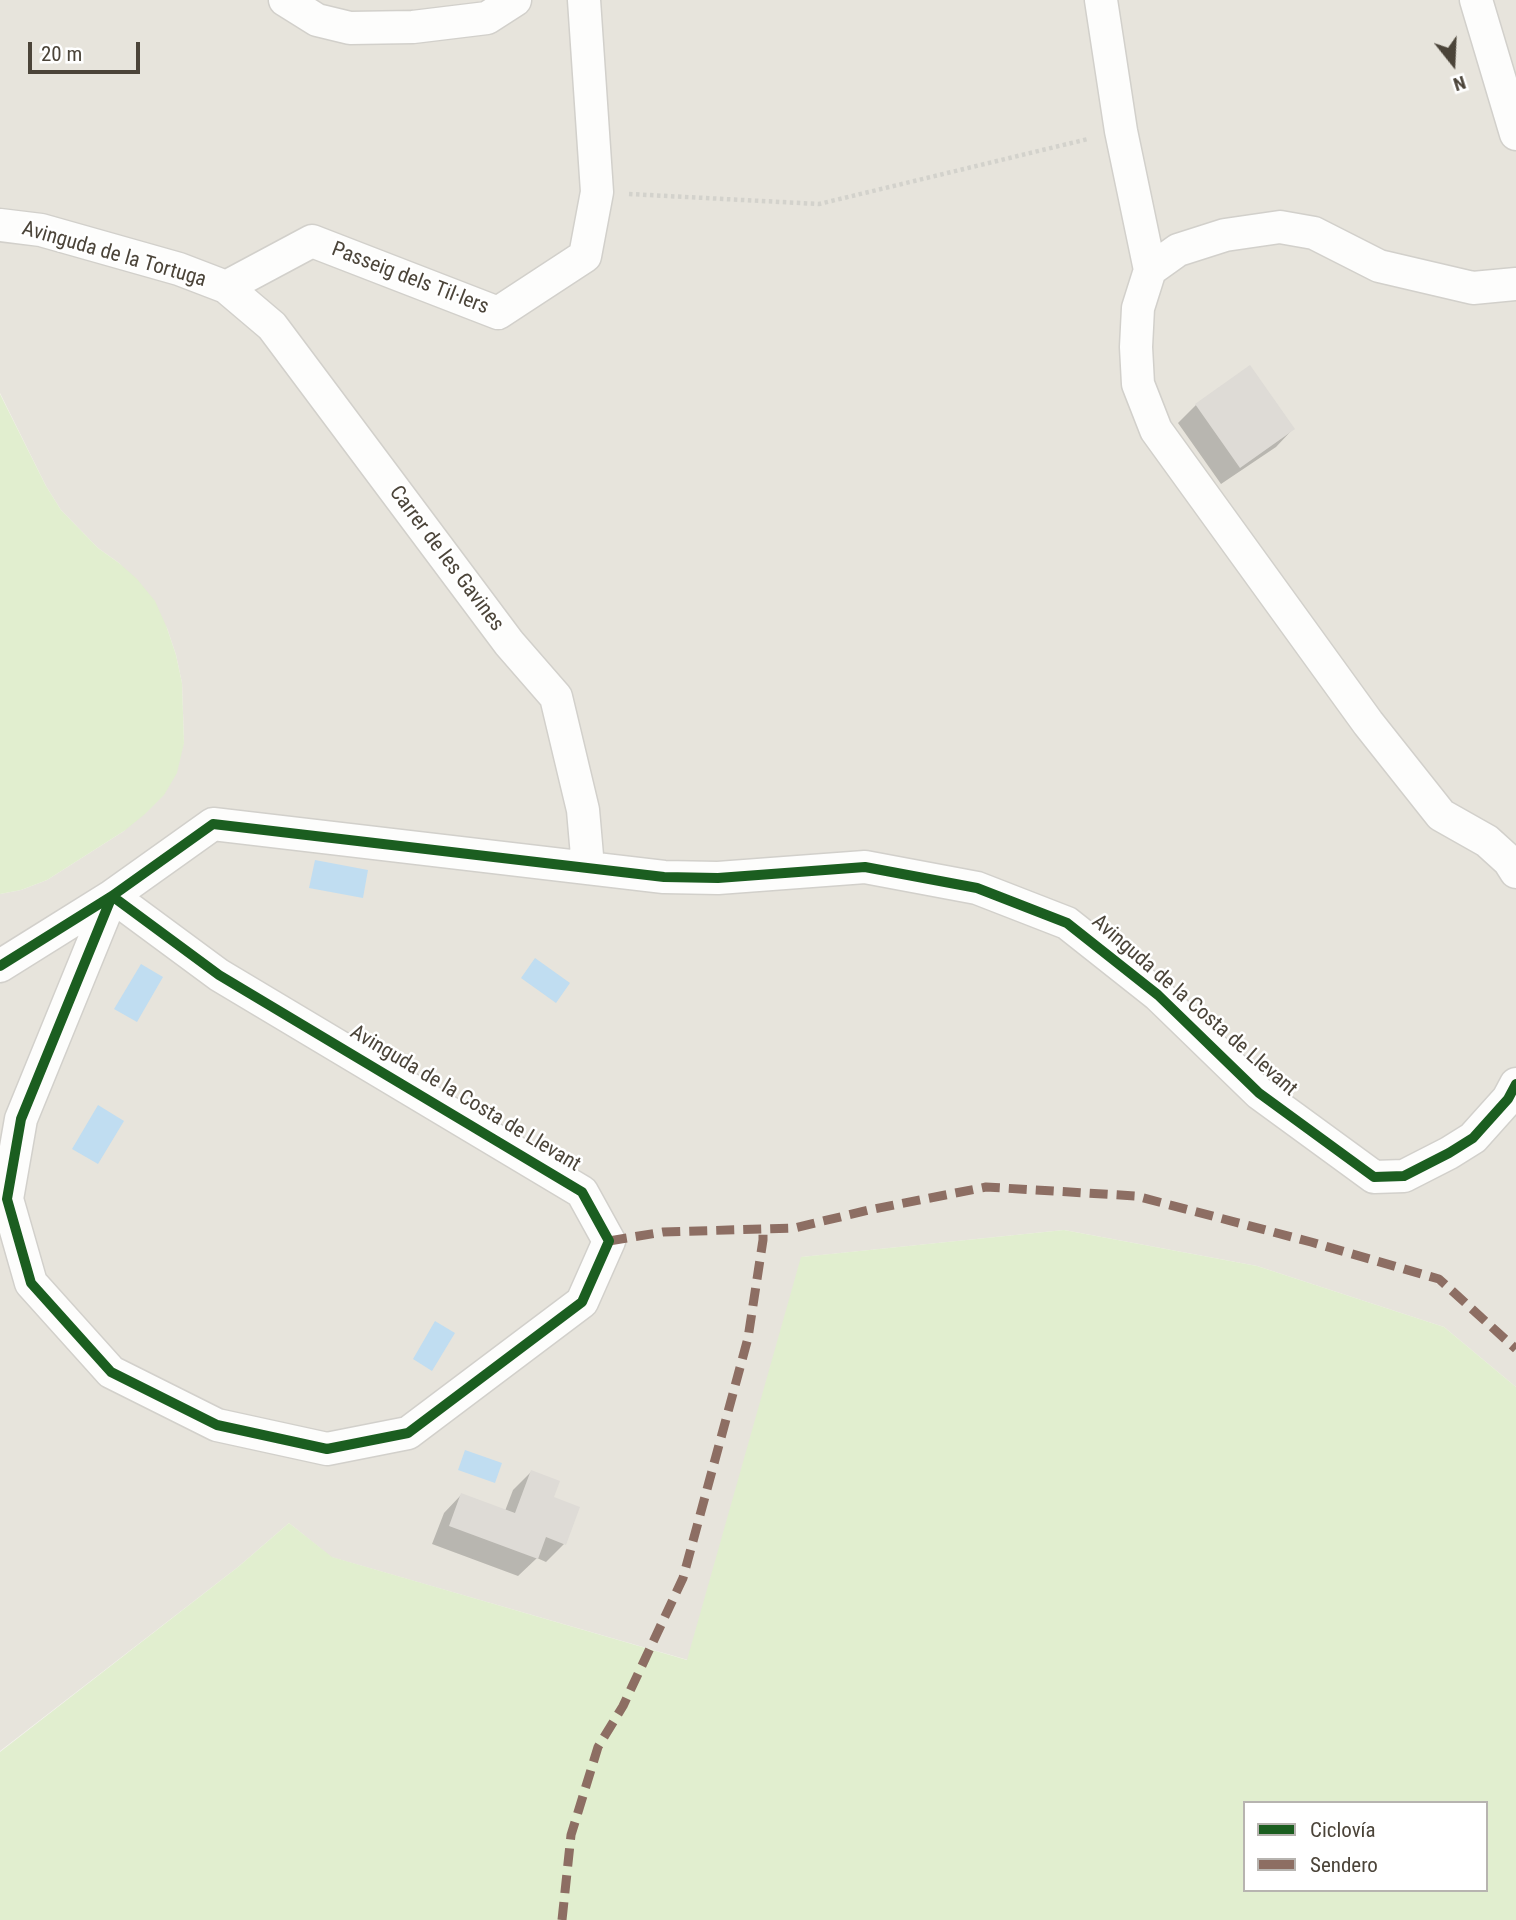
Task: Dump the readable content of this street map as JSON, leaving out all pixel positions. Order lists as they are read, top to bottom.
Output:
{
  "streets": {
    "street": [
      "Avinguda de la Tortuga",
      "Passeig dels Til·lers",
      "Carrer de les Gavines",
      "Avinguda de la Costa de Llevant"
    ]
  },
  "crossings": [
    ["Avinguda de la Tortuga", "Passeig dels Til·lers"],
    ["Avinguda de la Tortuga", "Carrer de les Gavines"],
    ["Passeig dels Til·lers", "Carrer de les Gavines"],
    ["Carrer de les Gavines", "Avinguda de la Costa de Llevant"]
  ],
  "legend": ["Ciclovía", "Sendero"],
  "scale_bar": "20 m",
  "north": "bottom"
}
